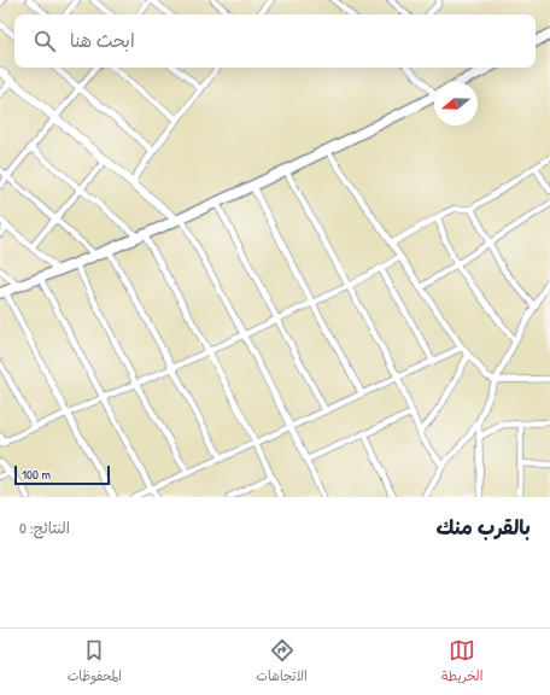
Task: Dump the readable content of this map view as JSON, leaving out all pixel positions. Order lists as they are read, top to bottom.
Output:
{
  "scale_bar": "100 m",
  "north": "left",
  "page": {
    "search": "ابحث هنا",
    "scale": "100 m",
    "heading": ["بالقرب منك", "النتائج: 0"],
    "nav": ["الخريطة", "الاتجاهات", "المحفوظات"]
  }
}
